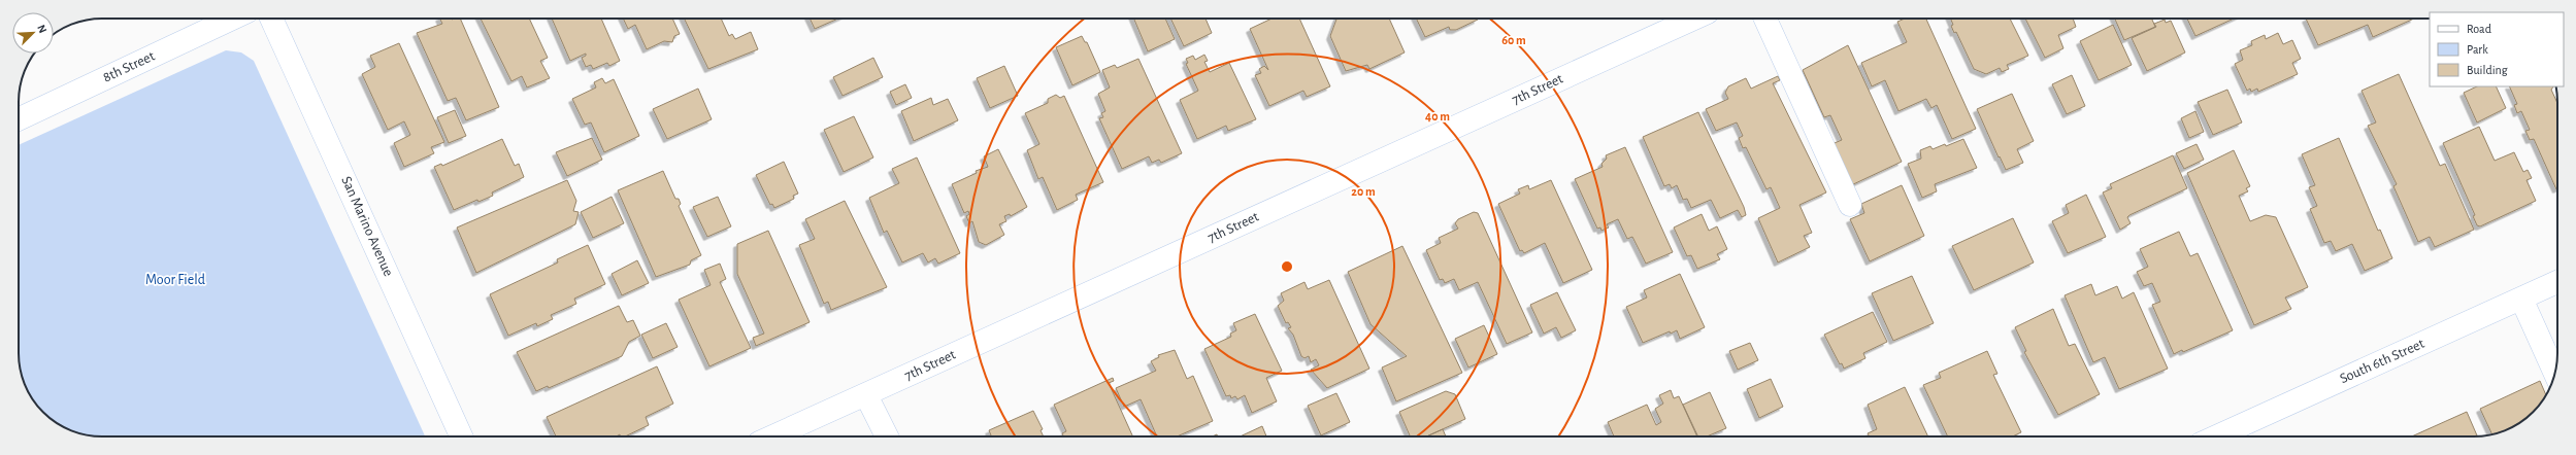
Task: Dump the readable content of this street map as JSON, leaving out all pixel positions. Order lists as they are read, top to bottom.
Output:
{
  "streets": {
    "street": [
      "8th Street",
      "7th Street",
      "San Marino Avenue",
      "South 6th Street"
    ]
  },
  "parks": ["Moor Field"],
  "legend": ["Road", "Park", "Building"],
  "north": "top right",
  "rings": ["60 m", "40 m", "20 m"]
}
